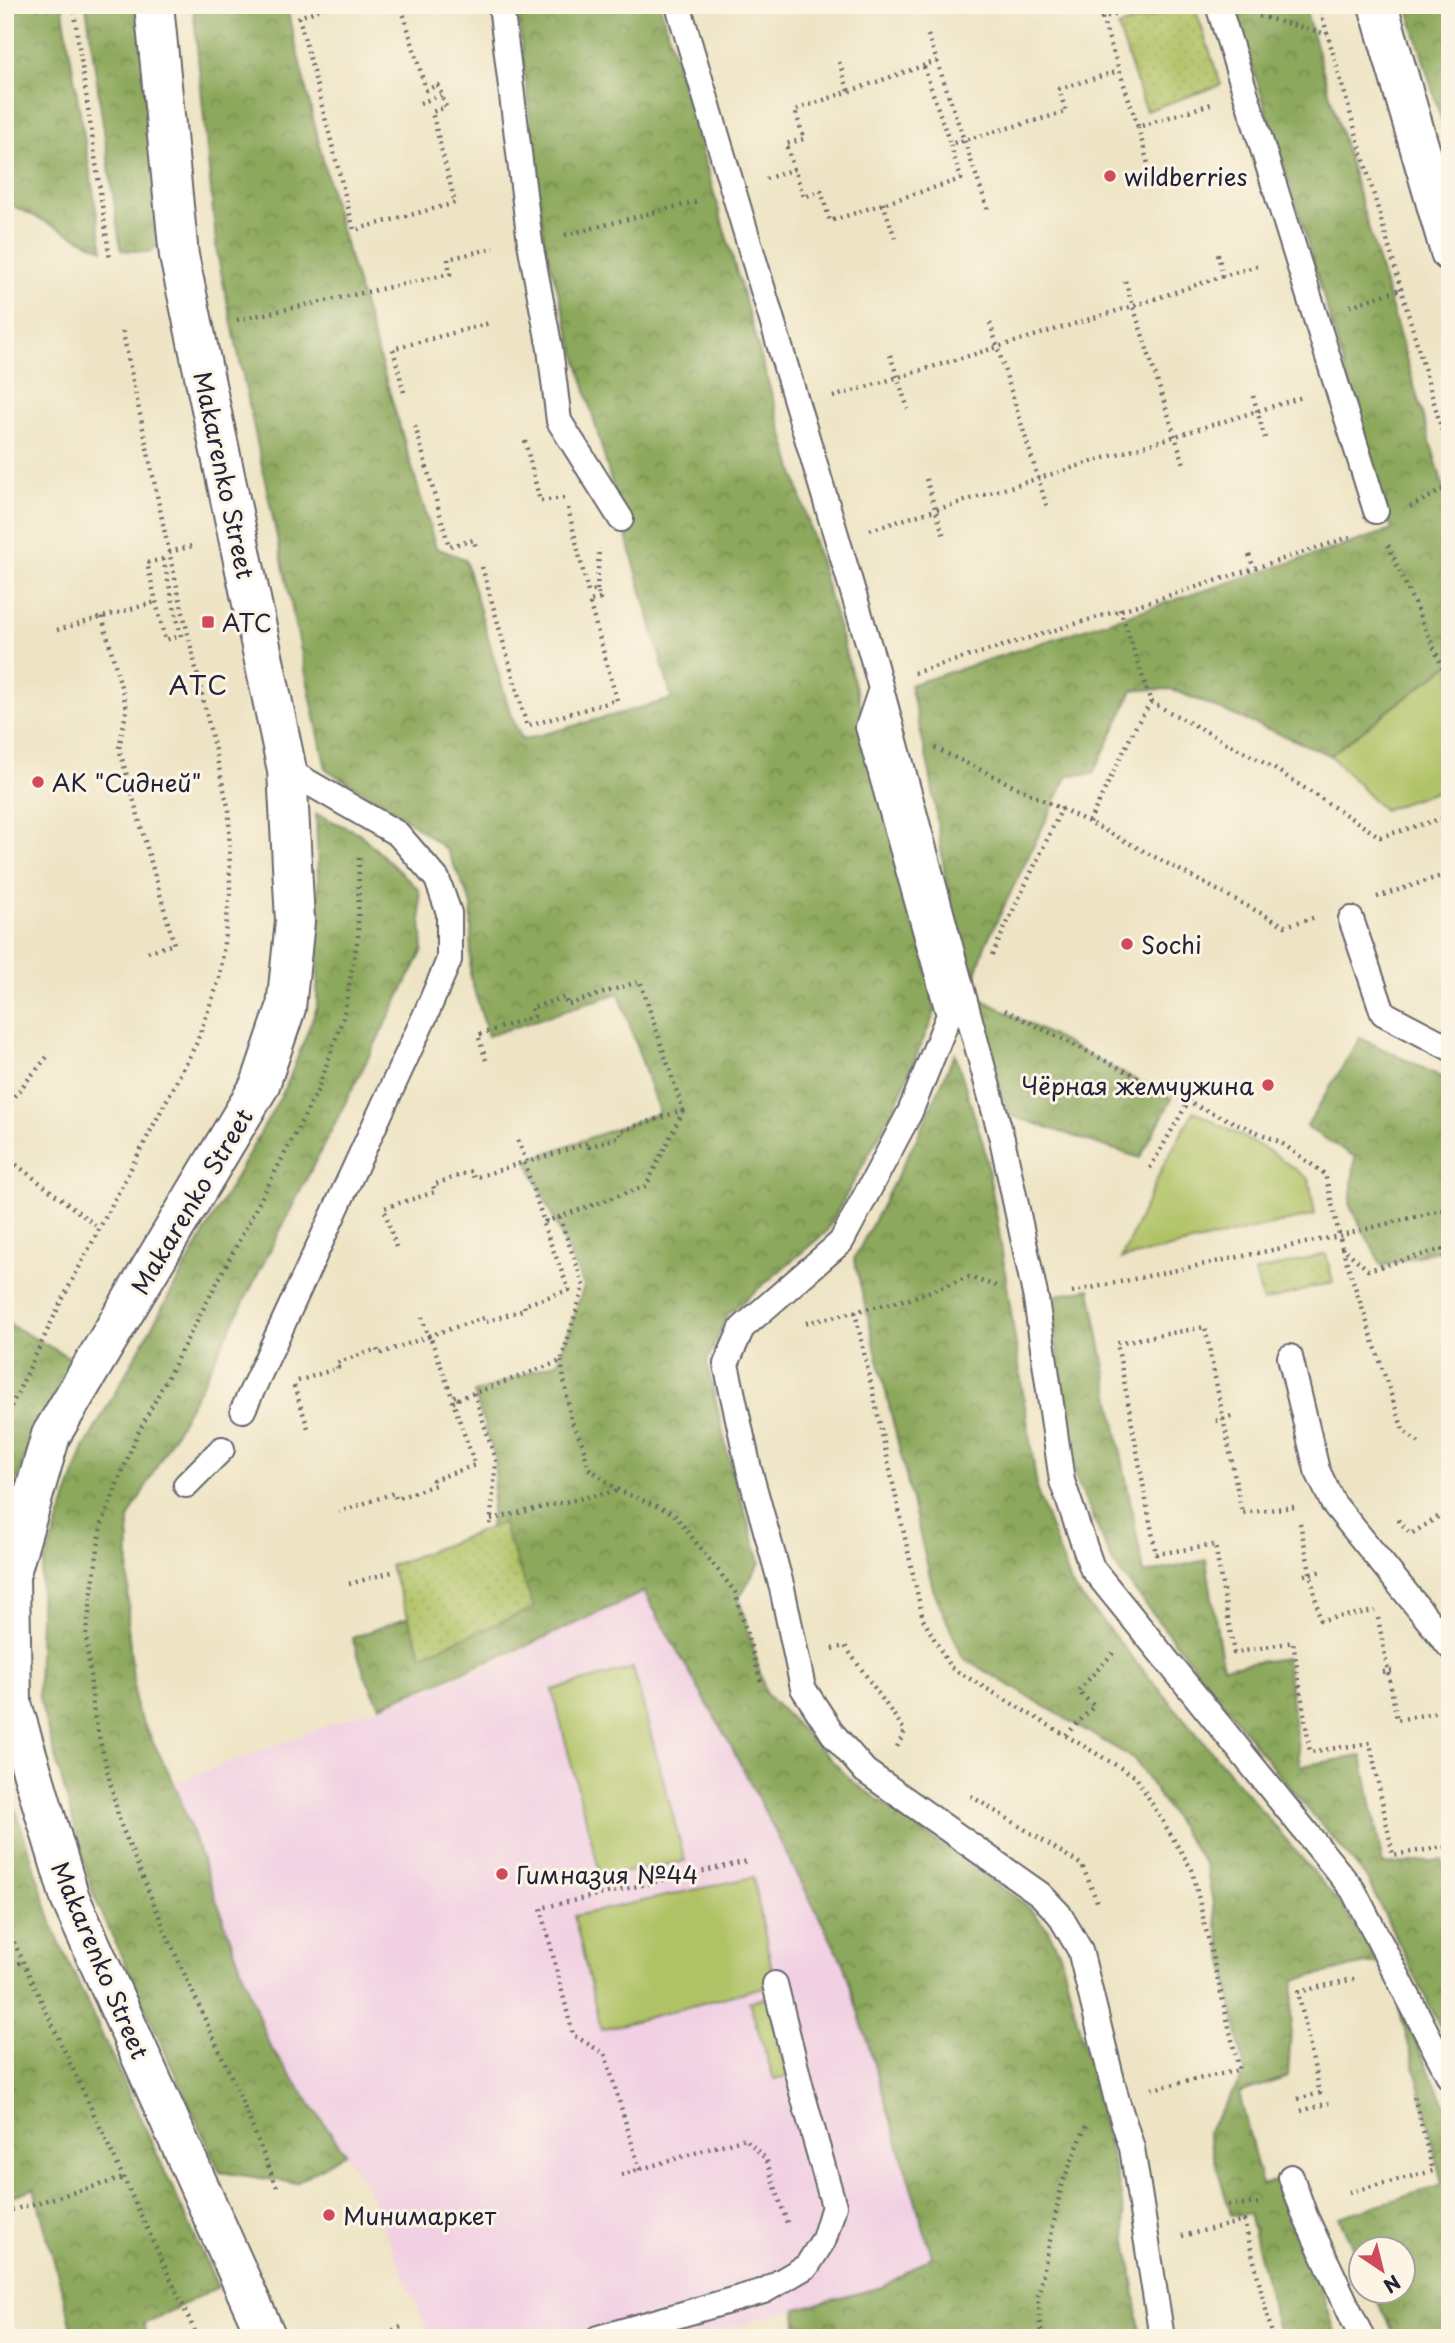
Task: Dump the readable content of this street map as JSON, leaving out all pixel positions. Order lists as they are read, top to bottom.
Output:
{
  "streets": {
    "street": ["Makarenko Street"]
  },
  "districts": ["АТС"],
  "places": {
    "other": [
      "wildberries",
      "АК \"Сидней\"",
      "Sochi",
      "Чёрная жемчужина",
      "Гимназия №44",
      "Минимаркет"
    ],
    "transit": ["АТС"]
  },
  "north": "bottom right"
}
